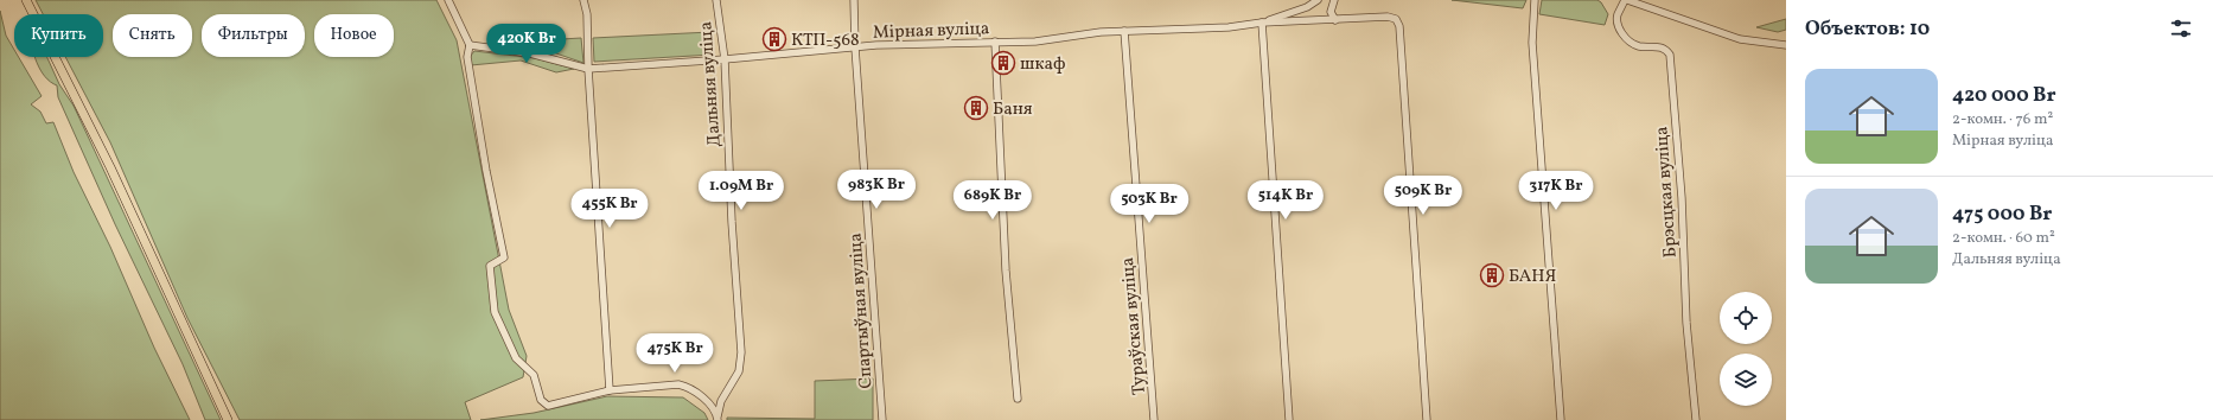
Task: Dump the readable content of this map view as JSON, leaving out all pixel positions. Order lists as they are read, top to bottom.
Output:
{
  "streets": {
    "street": [
      "Мірная вуліца",
      "Дальняя вуліца",
      "Брэсцкая вуліца",
      "Спартыўная вуліца",
      "Тураўская вуліца"
    ]
  },
  "crossings": [
    ["Мірная вуліца", "Дальняя вуліца"],
    ["Мірная вуліца", "Спартыўная вуліца"],
    ["Мірная вуліца", "Тураўская вуліца"]
  ],
  "places": {
    "building": [
      "КТП-568",
      "шкаф",
      "Баня",
      "БАНЯ"
    ]
  },
  "page": {
    "heading": "Объектов: 10",
    "chip": [
      "Купить",
      "Снять",
      "Фильтры",
      "Новое"
    ],
    "price": [
      "420K Br",
      "983K Br",
      "1.09M Br",
      "317K Br",
      "509K Br",
      "689K Br",
      "514K Br",
      "503K Br",
      "455K Br",
      "475K Br"
    ],
    "list": [
      {
        "name": "420 000 Br",
        "note": "2-комн. · 76 m² · Мірная вуліца"
      },
      {
        "name": "475 000 Br",
        "note": "2-комн. · 60 m² · Дальняя вуліца"
      }
    ]
  }
}
